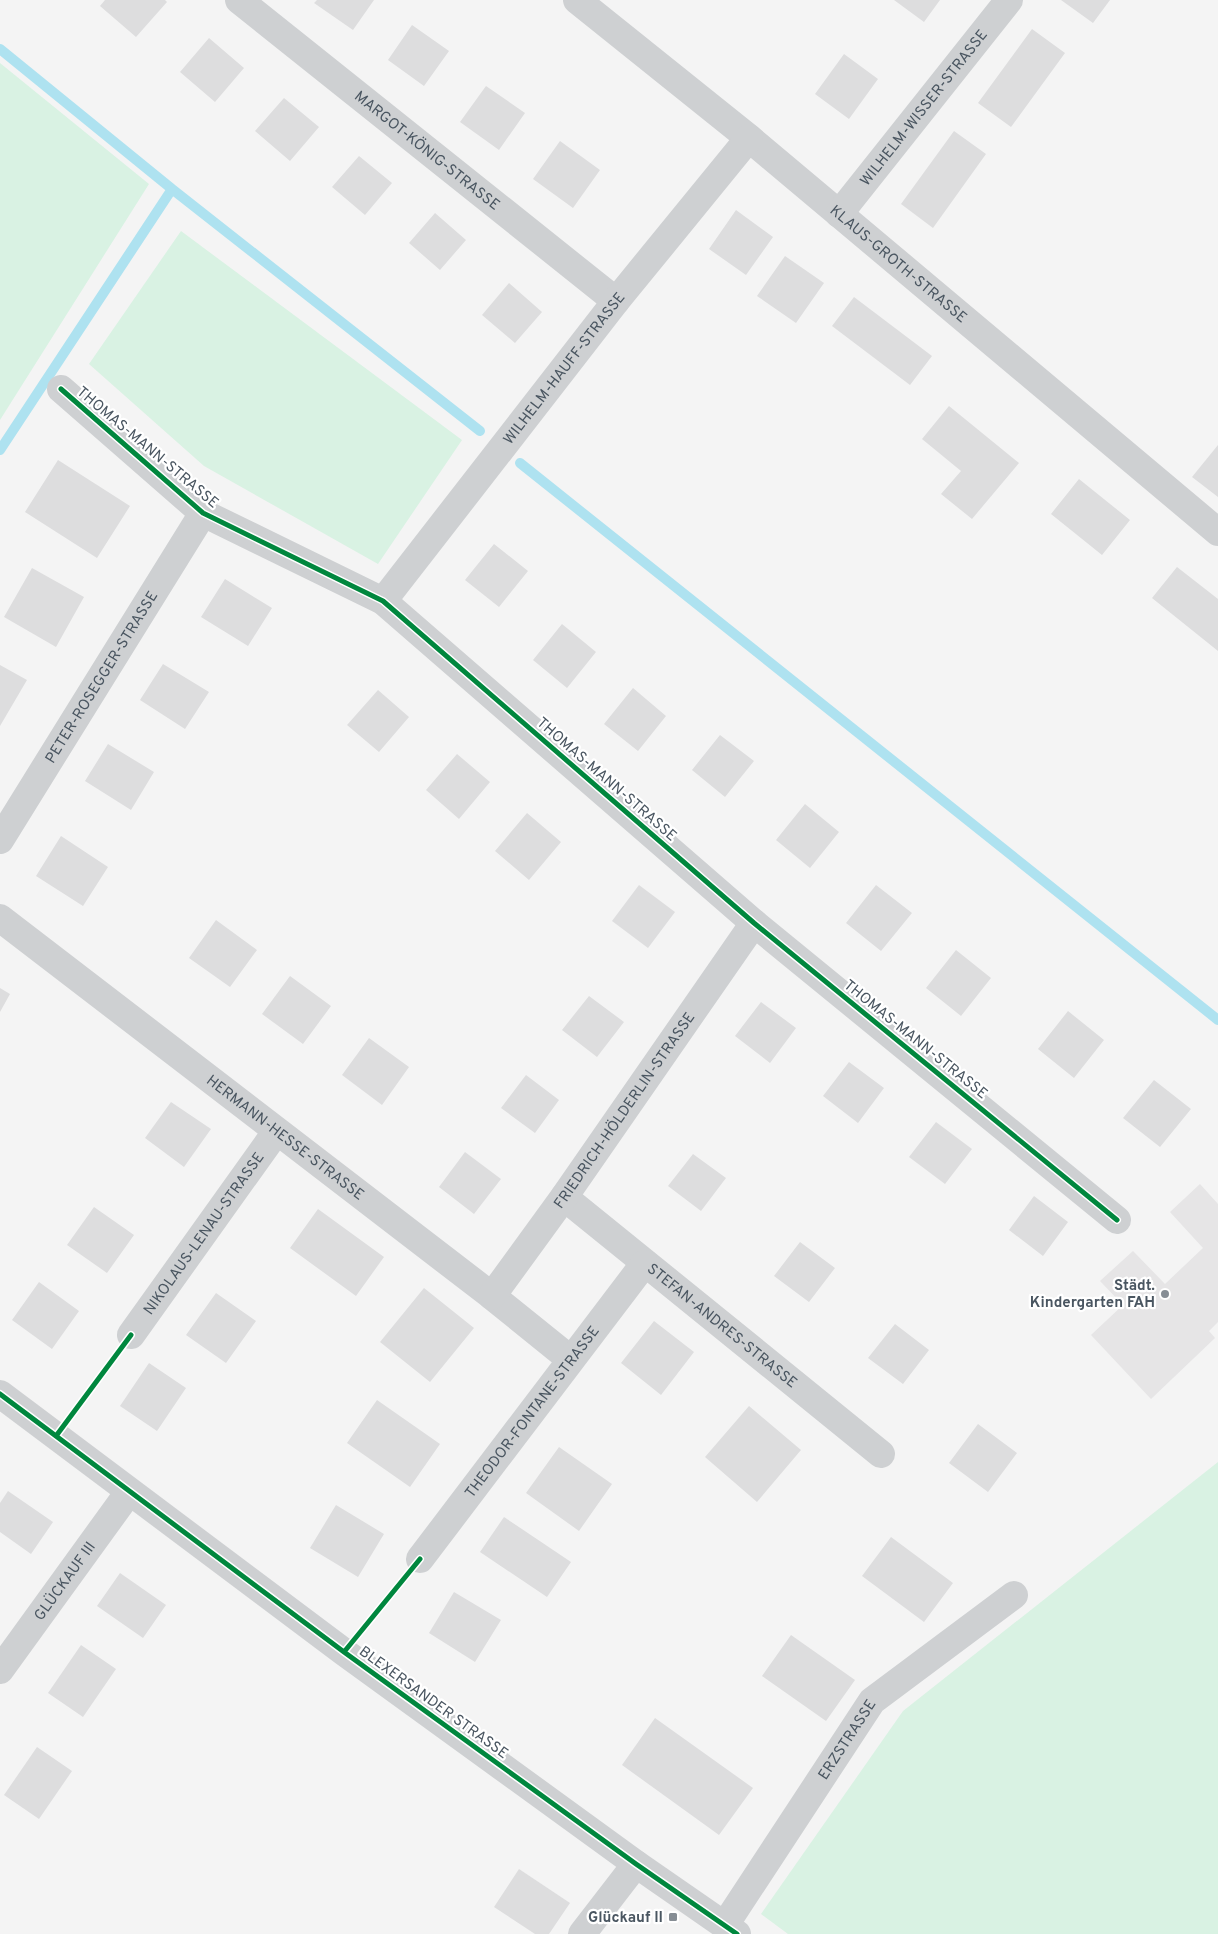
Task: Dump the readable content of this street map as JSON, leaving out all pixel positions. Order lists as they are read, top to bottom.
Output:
{
  "streets": {
    "street": [
      "WILHELM-WISSER-STRASSE",
      "MARGOT-KÖNIG-STRASSE",
      "KLAUS-GROTH-STRASSE",
      "WILHELM-HAUFF-STRASSE",
      "THOMAS-MANN-STRASSE",
      "PETER-ROSEGGER-STRASSE",
      "FRIEDRICH-HÖLDERLIN-STRASSE",
      "HERMANN-HESSE-STRASSE",
      "NIKOLAUS-LENAU-STRASSE",
      "STEFAN-ANDRES-STRASSE",
      "THEODOR-FONTANE-STRASSE",
      "GLÜCKAUF III",
      "BLEXERSANDER STRASSE",
      "ERZSTRASSE"
    ]
  },
  "crossings": [
    ["WILHELM-WISSER-STRASSE", "KLAUS-GROTH-STRASSE"],
    ["MARGOT-KÖNIG-STRASSE", "WILHELM-HAUFF-STRASSE"],
    ["KLAUS-GROTH-STRASSE", "WILHELM-HAUFF-STRASSE"],
    ["WILHELM-HAUFF-STRASSE", "THOMAS-MANN-STRASSE"],
    ["THOMAS-MANN-STRASSE", "PETER-ROSEGGER-STRASSE"],
    ["THOMAS-MANN-STRASSE", "FRIEDRICH-HÖLDERLIN-STRASSE"],
    ["FRIEDRICH-HÖLDERLIN-STRASSE", "HERMANN-HESSE-STRASSE"],
    ["FRIEDRICH-HÖLDERLIN-STRASSE", "STEFAN-ANDRES-STRASSE"],
    ["HERMANN-HESSE-STRASSE", "NIKOLAUS-LENAU-STRASSE"],
    ["HERMANN-HESSE-STRASSE", "THEODOR-FONTANE-STRASSE"],
    ["STEFAN-ANDRES-STRASSE", "THEODOR-FONTANE-STRASSE"],
    ["GLÜCKAUF III", "BLEXERSANDER STRASSE"],
    ["BLEXERSANDER STRASSE", "ERZSTRASSE"]
  ],
  "places": {
    "other": ["Städt. Kindergarten FAH"],
    "transit": ["Glückauf II"]
  }
}
